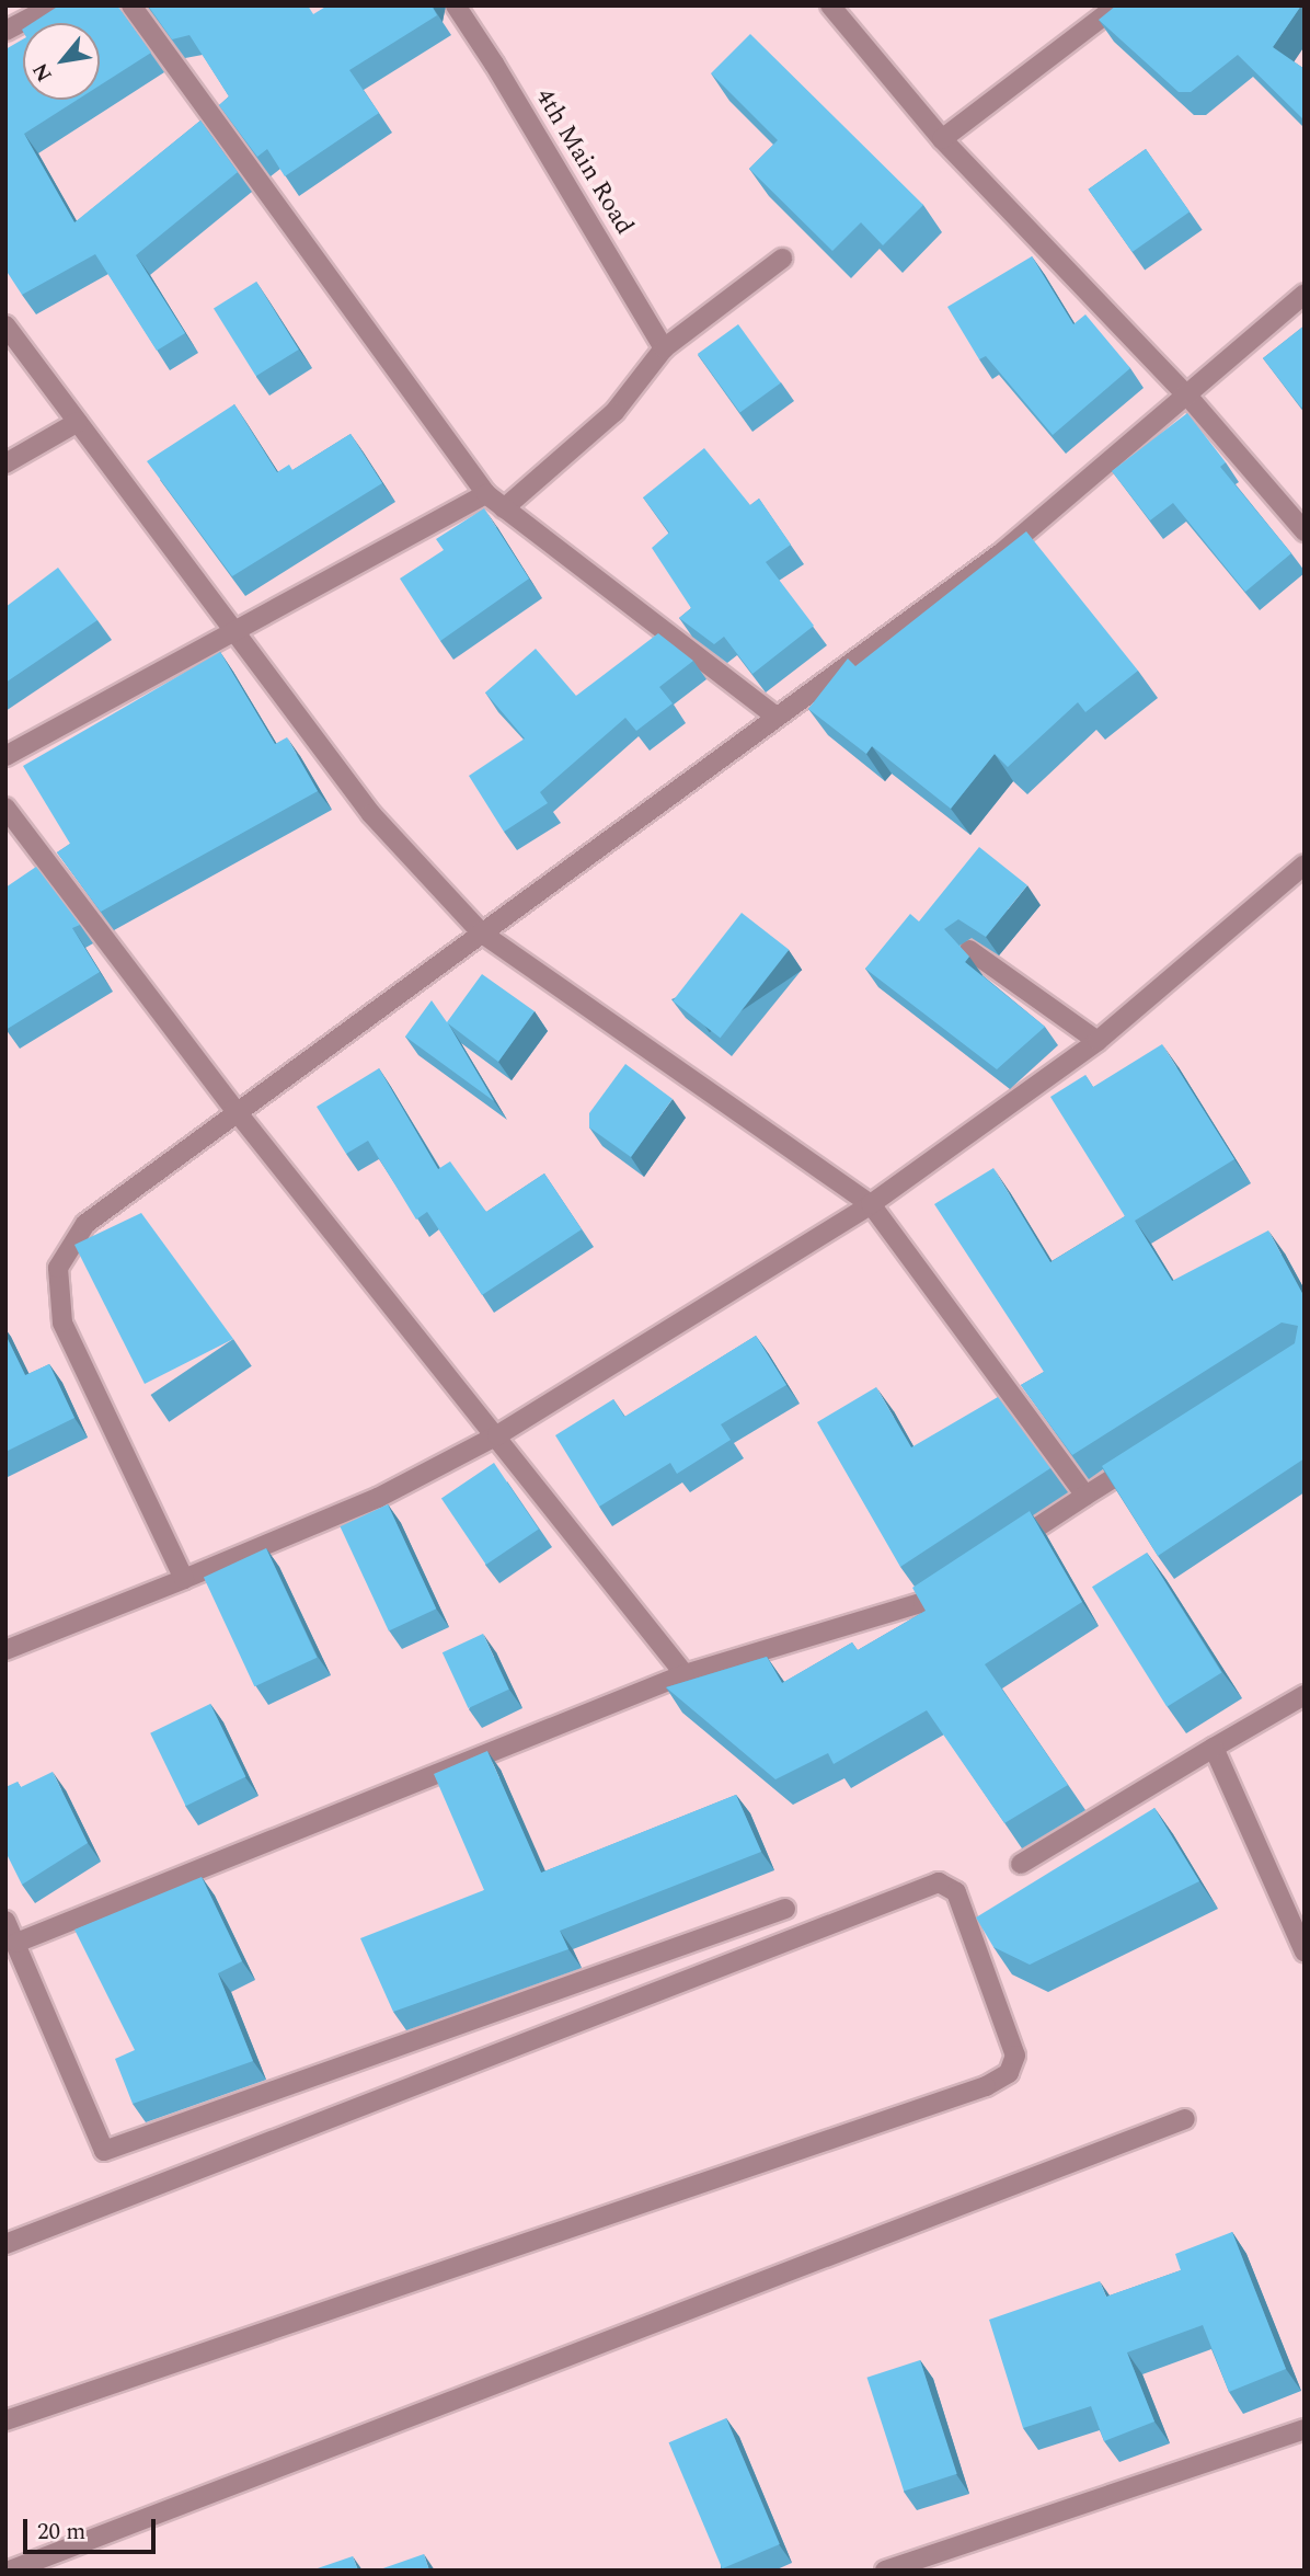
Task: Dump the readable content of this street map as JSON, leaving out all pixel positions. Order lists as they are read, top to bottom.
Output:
{
  "streets": {
    "street": ["4th Main Road"]
  },
  "scale_bar": "20 m",
  "north": "bottom left"
}
